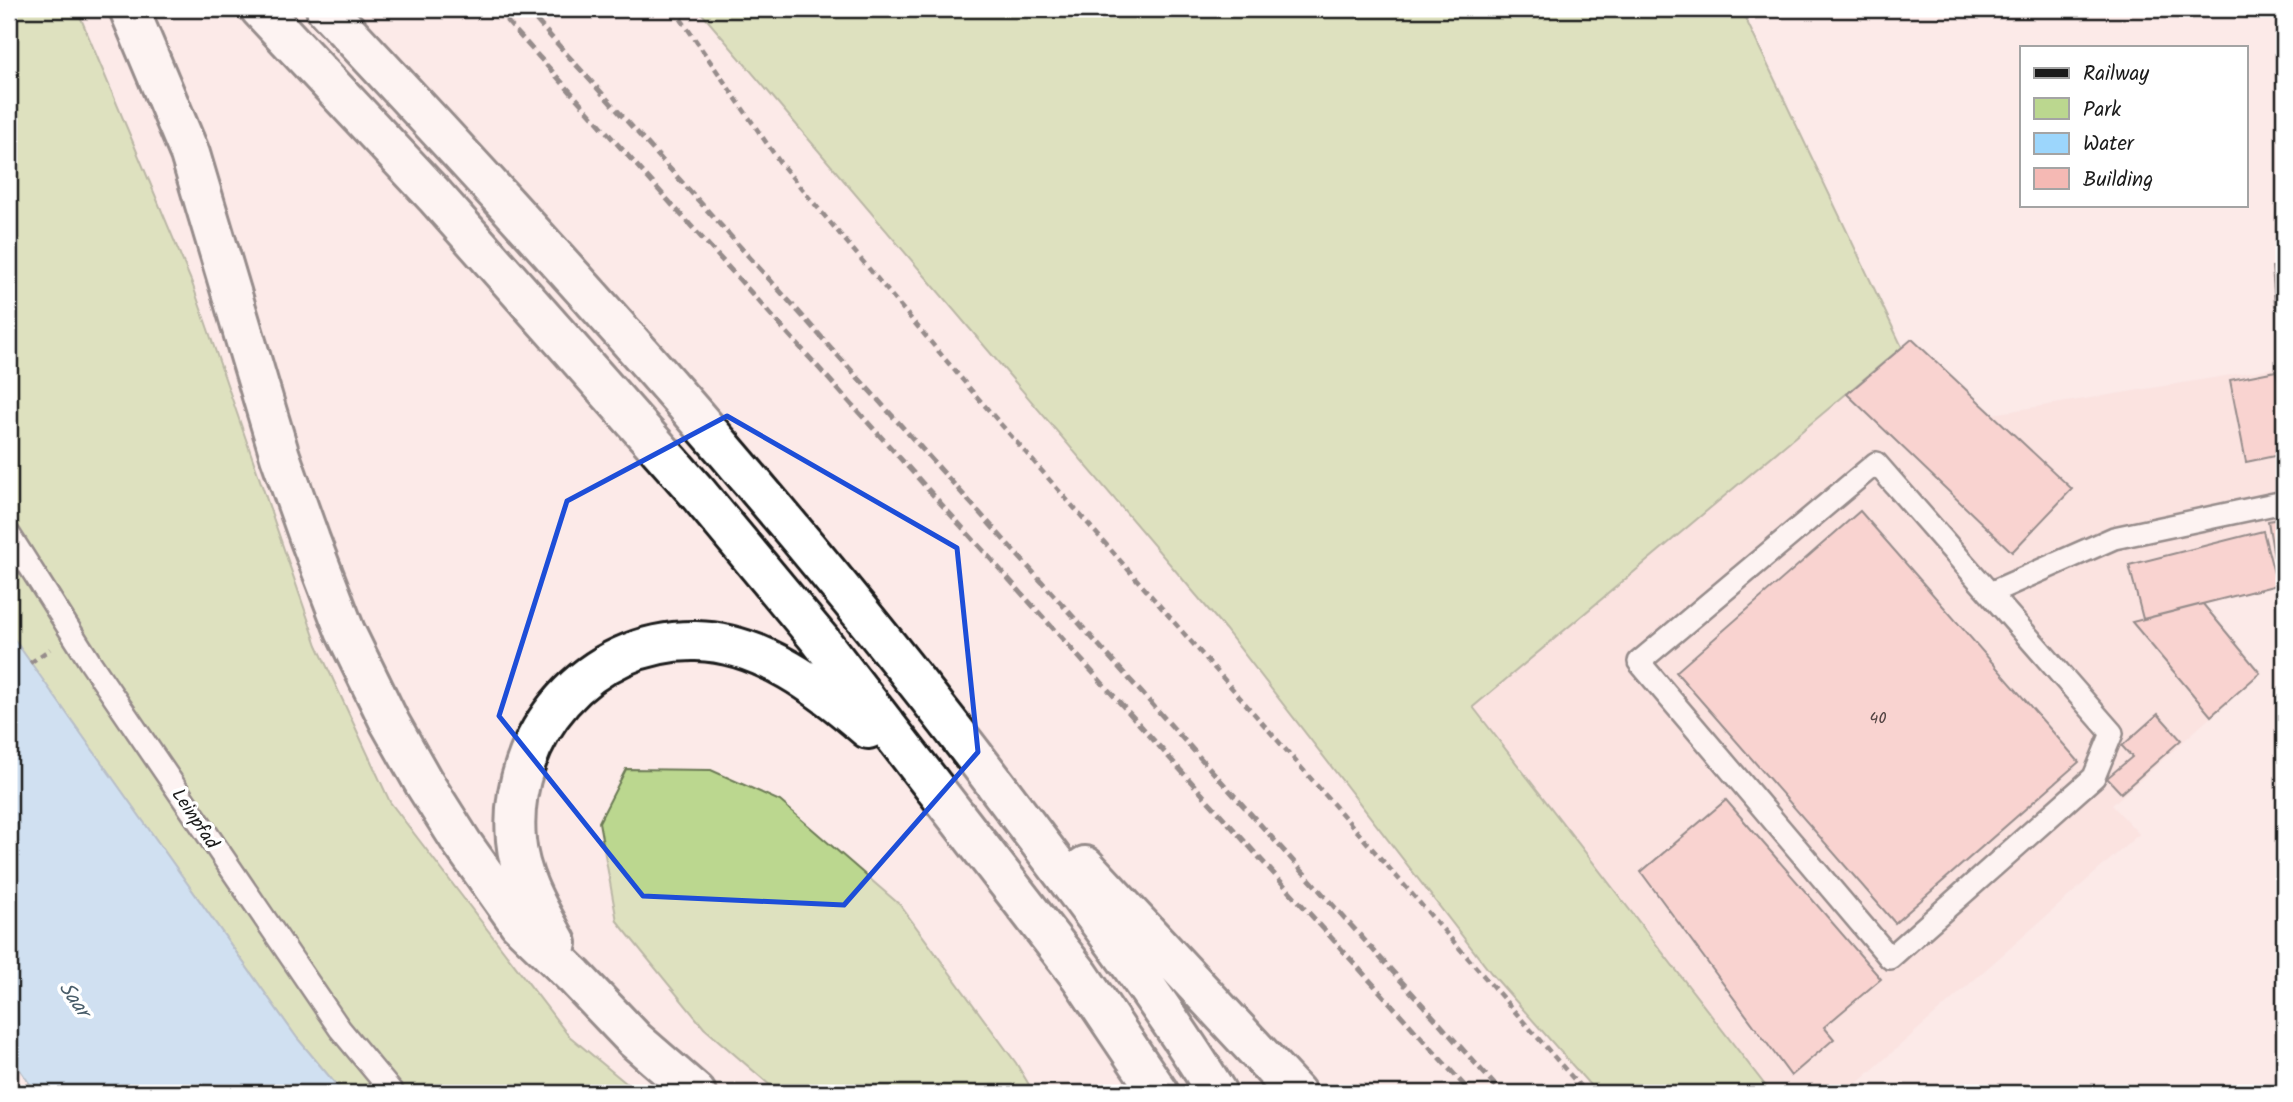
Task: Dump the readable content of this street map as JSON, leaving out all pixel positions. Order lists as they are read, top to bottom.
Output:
{
  "streets": {
    "lane": ["Leinpfad"]
  },
  "water": ["Saar"],
  "house_numbers": ["40"],
  "legend": [
    "Railway",
    "Park",
    "Water",
    "Building"
  ]
}
